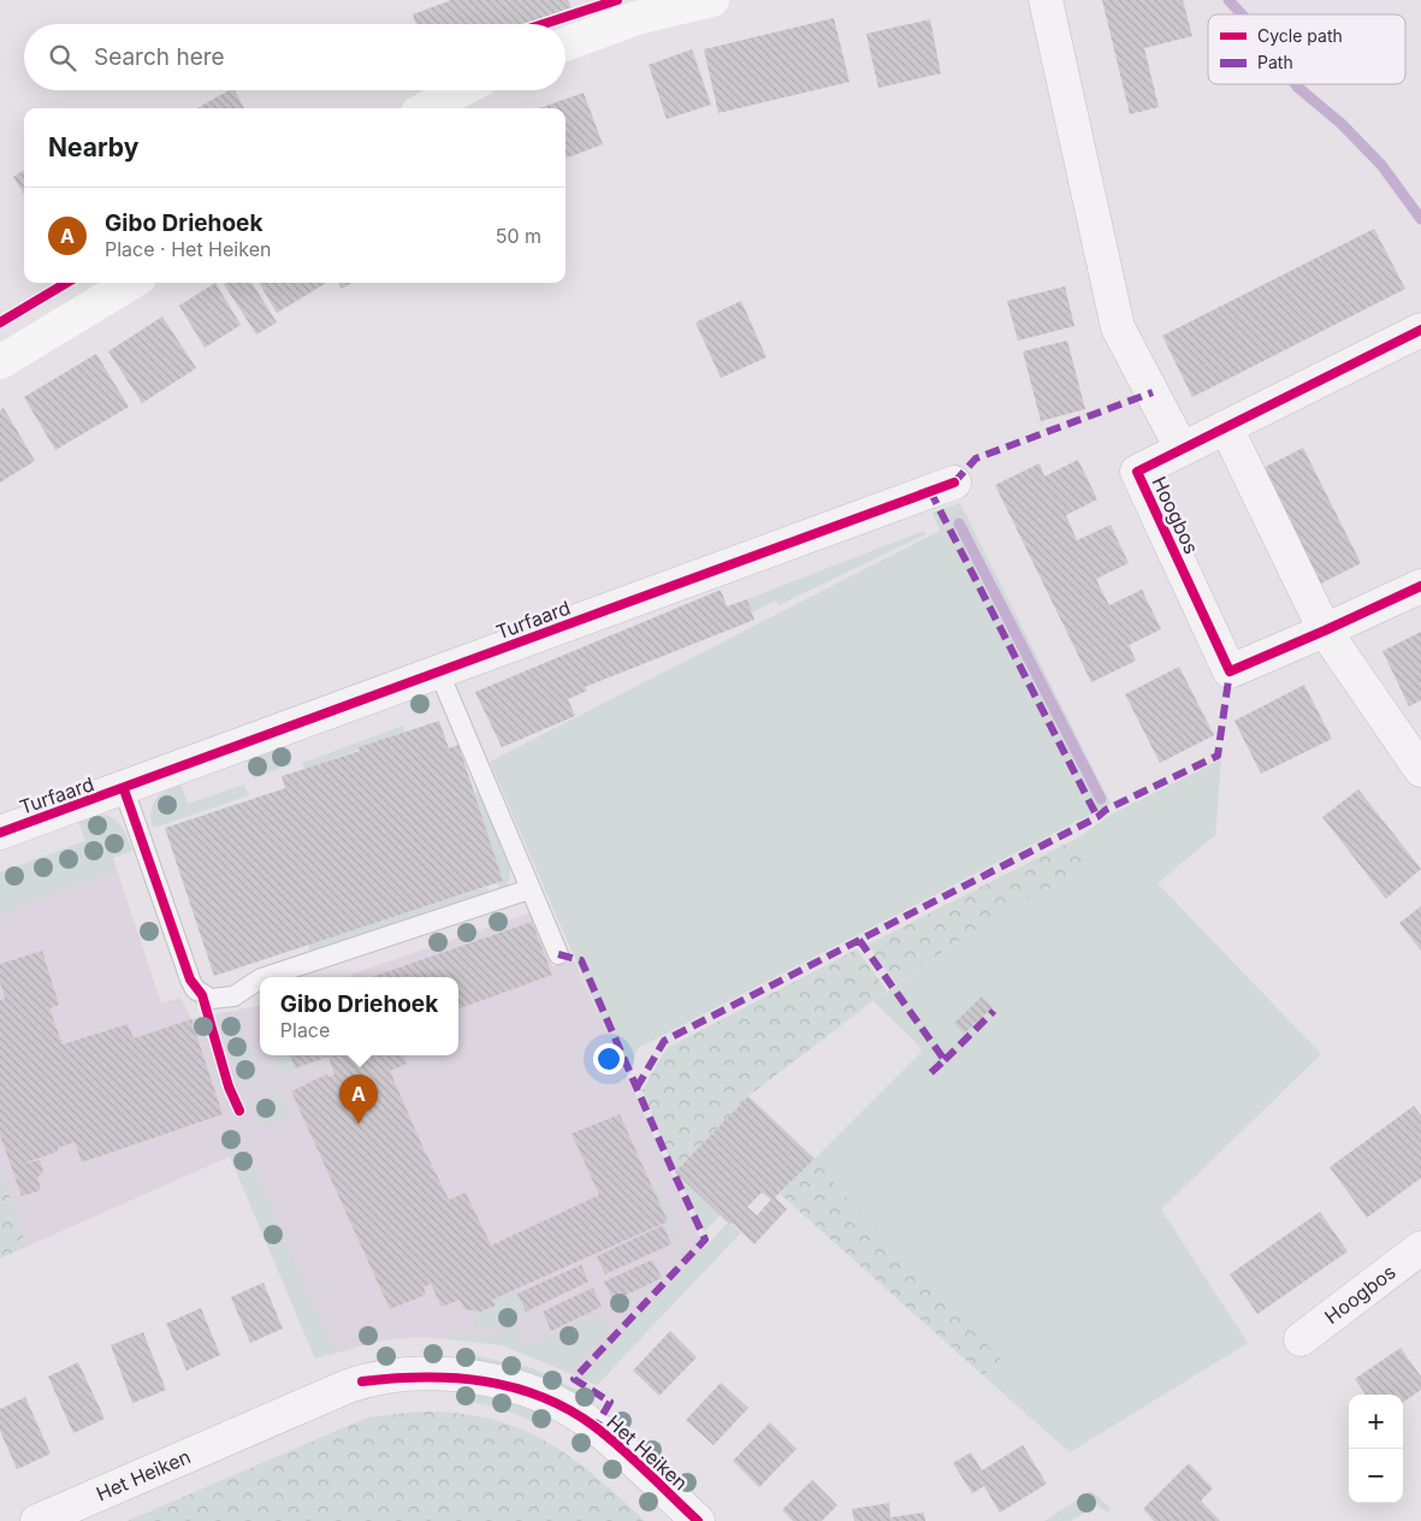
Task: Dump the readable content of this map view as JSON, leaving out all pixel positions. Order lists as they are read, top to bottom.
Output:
{
  "streets": {
    "street": ["Hoogbos", "Turfaard", "Het Heiken"]
  },
  "legend": ["Cycle path", "Path"],
  "page": {
    "search": "Search here",
    "heading": "Nearby",
    "list": [
      {
        "mark": "A",
        "name": "Gibo Driehoek",
        "note": "Place · Het Heiken",
        "value": "50 m"
      }
    ],
    "popup": ["Gibo Driehoek", "Place"],
    "pins": "A",
    "map_buttons": ["+", "−"]
  }
}
